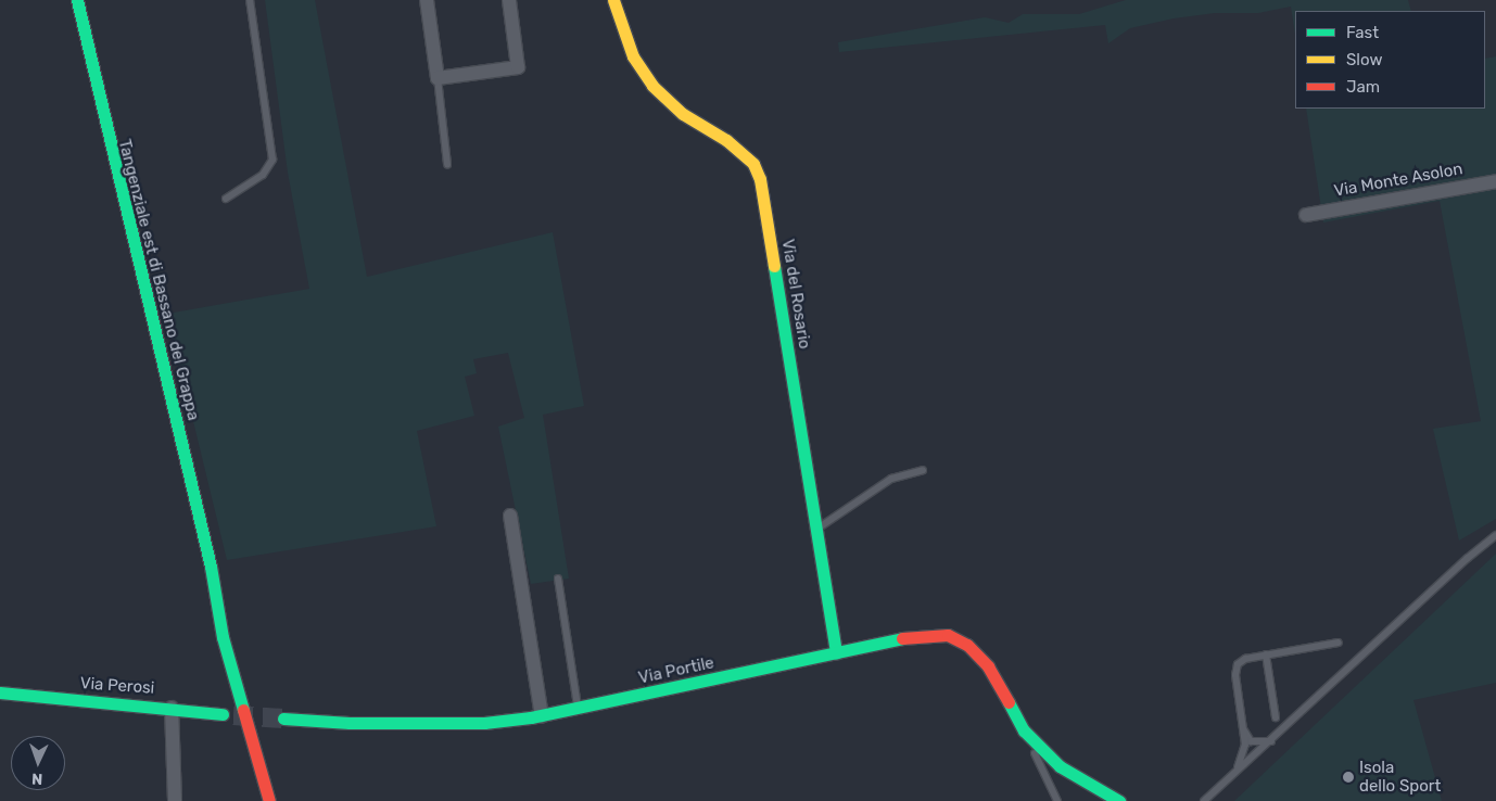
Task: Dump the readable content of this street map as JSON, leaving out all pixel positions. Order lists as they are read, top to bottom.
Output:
{
  "streets": {
    "main road": [
      "Tangenziale est di Bassano del Grappa",
      "Via del Rosario",
      "Via Portile",
      "Via Perosi"
    ],
    "street": ["Via Monte Asolon"]
  },
  "crossings": [
    ["Via del Rosario", "Via Portile"]
  ],
  "places": ["Isola dello Sport"],
  "legend": ["Fast", "Slow", "Jam"],
  "north": "bottom"
}
